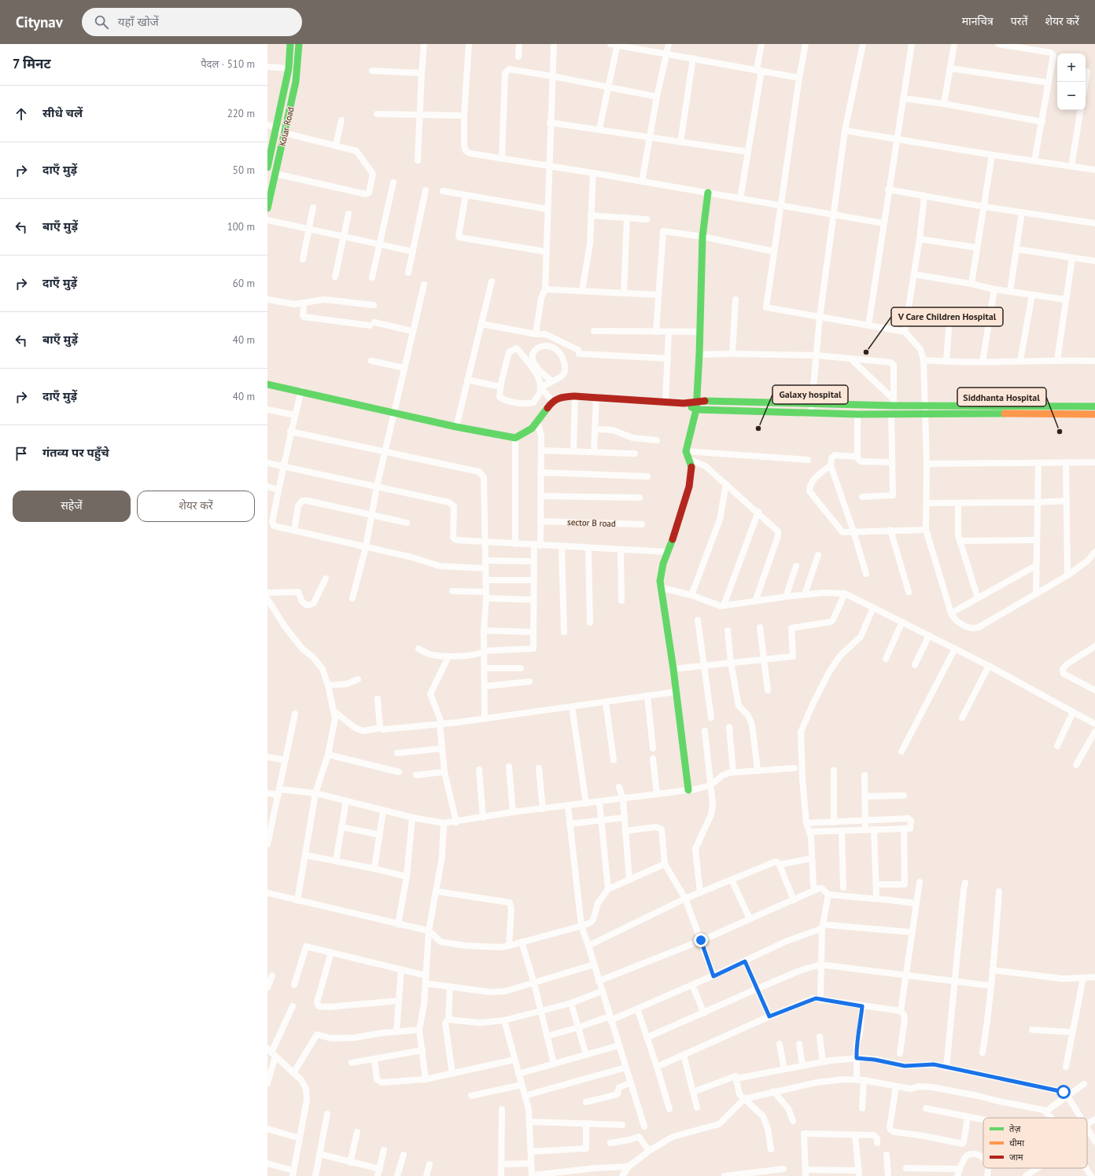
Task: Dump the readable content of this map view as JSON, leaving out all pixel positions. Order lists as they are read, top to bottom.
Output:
{
  "streets": {
    "street": ["Kolar Road", "sector B road"]
  },
  "places": ["V Care Children Hospital", "Galaxy hospital", "Siddhanta Hospital"],
  "legend": ["तेज़", "धीमा", "जाम"],
  "page": {
    "header": "Citynav",
    "search": "यहाँ खोजें",
    "nav": ["मानचित्र", "परतें", "शेयर करें"],
    "heading": ["7 मिनट", "पैदल · 510 m"],
    "map_buttons": ["+", "−"],
    "list": [
      ["सीधे चलें", "220 m"],
      ["दाएँ मुड़ें", "50 m"],
      ["बाएँ मुड़ें", "100 m"],
      ["दाएँ मुड़ें", "60 m"],
      ["बाएँ मुड़ें", "40 m"],
      ["दाएँ मुड़ें", "40 m"],
      "गंतव्य पर पहुँचे"
    ],
    "buttons": ["सहेजें", "शेयर करें"]
  }
}
